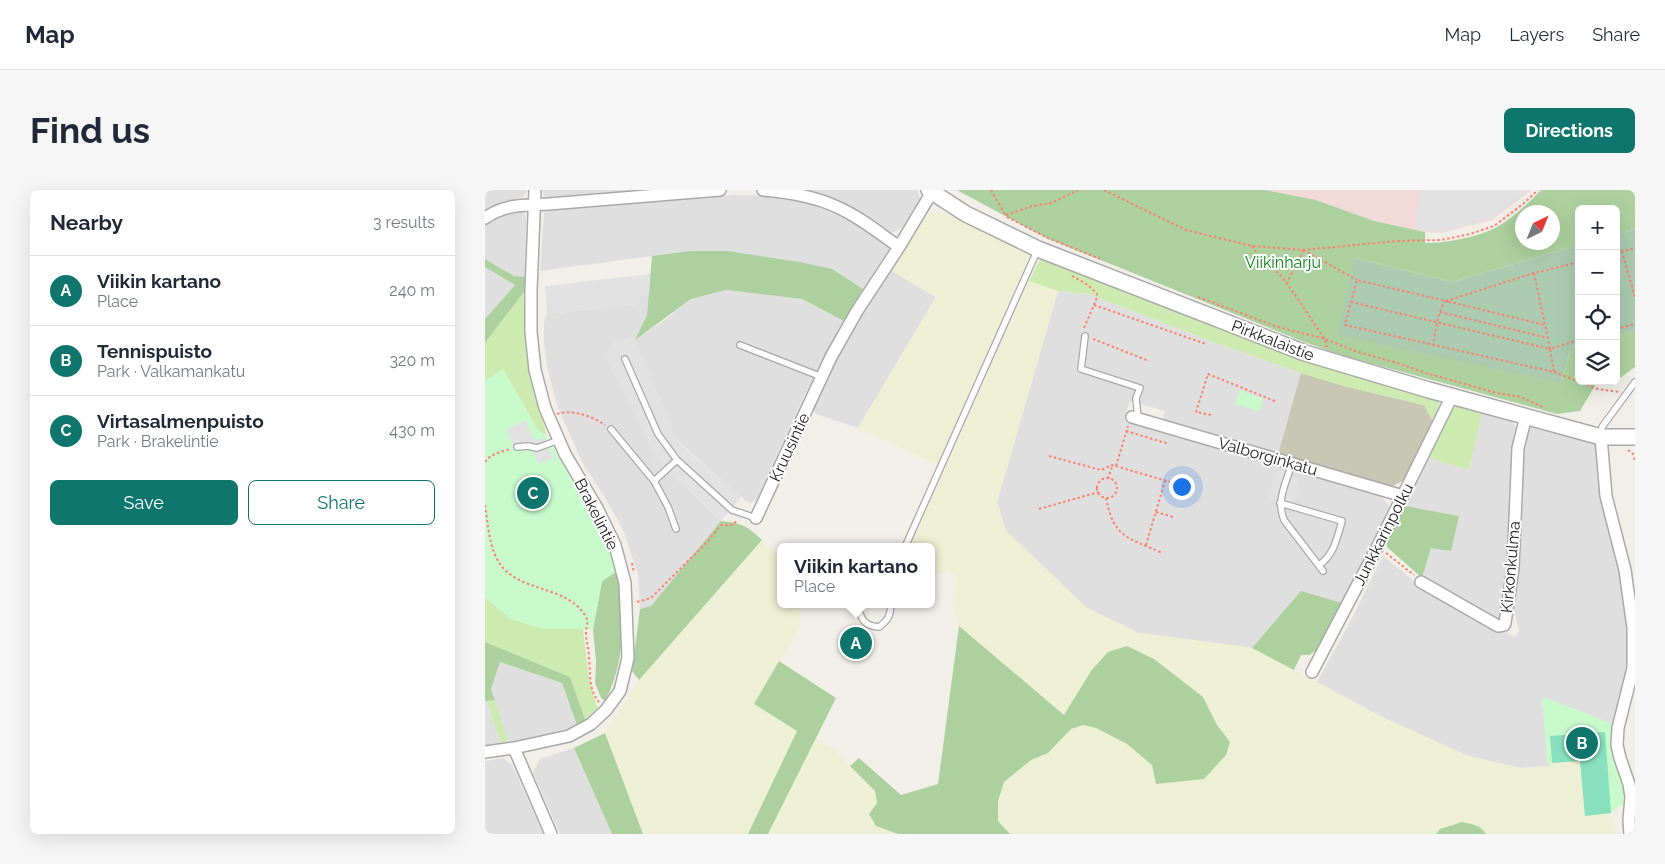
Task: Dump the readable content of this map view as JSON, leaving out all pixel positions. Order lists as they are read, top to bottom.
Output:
{
  "streets": {
    "street": [
      "Pirkkalaistie",
      "Kruusintie",
      "Valborginkatu",
      "Brakelintie",
      "Junkkarinpolku",
      "Kirkonkulma"
    ]
  },
  "crossings": [
    ["Pirkkalaistie", "Kruusintie"],
    ["Pirkkalaistie", "Junkkarinpolku"],
    ["Pirkkalaistie", "Kirkonkulma"],
    ["Valborginkatu", "Junkkarinpolku"]
  ],
  "parks": ["Viikinharju"],
  "north": "top right",
  "page": {
    "header": "Map",
    "nav": ["Map", "Layers", "Share"],
    "buttons": [
      "Directions",
      ["Save", "Share"]
    ],
    "title": "Find us",
    "heading": ["Nearby", "3 results"],
    "map_buttons": ["+", "−"],
    "list": [
      {
        "mark": "A",
        "name": "Viikin kartano",
        "note": "Place",
        "value": "240 m"
      },
      {
        "mark": "B",
        "name": "Tennispuisto",
        "note": "Park · Valkamankatu",
        "value": "320 m"
      },
      {
        "mark": "C",
        "name": "Virtasalmenpuisto",
        "note": "Park · Brakelintie",
        "value": "430 m"
      }
    ],
    "pins": ["C", "A", "B"],
    "popup": ["Viikin kartano", "Place"]
  }
}
